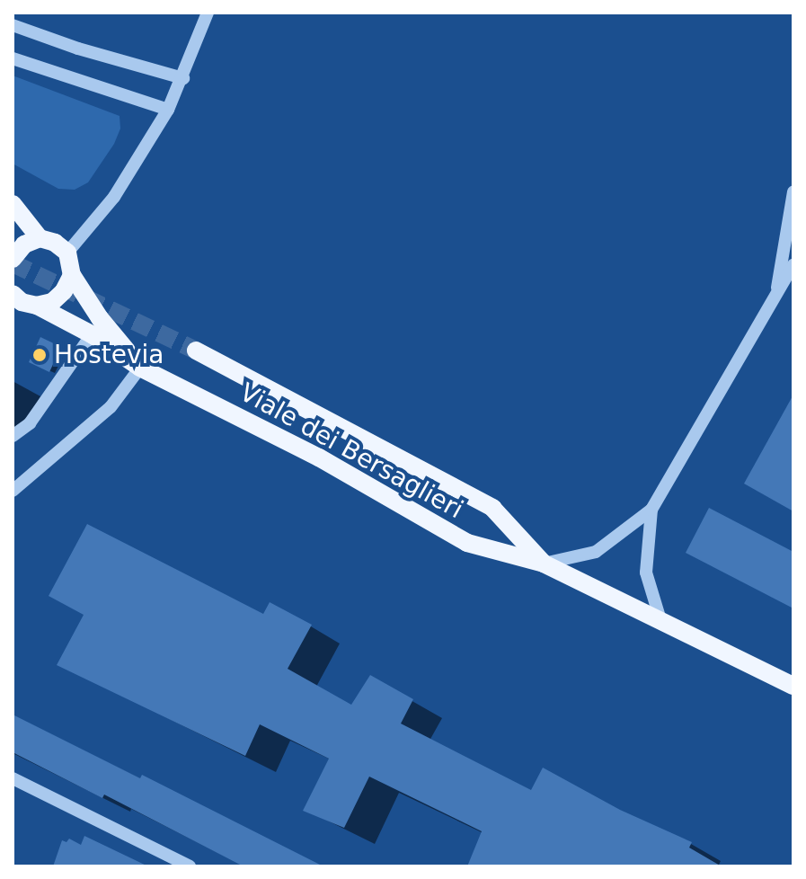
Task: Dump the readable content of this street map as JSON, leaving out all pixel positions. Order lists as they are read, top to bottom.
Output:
{
  "streets": {
    "main road": ["Viale dei Bersaglieri"]
  },
  "places": ["Hostevia"]
}
